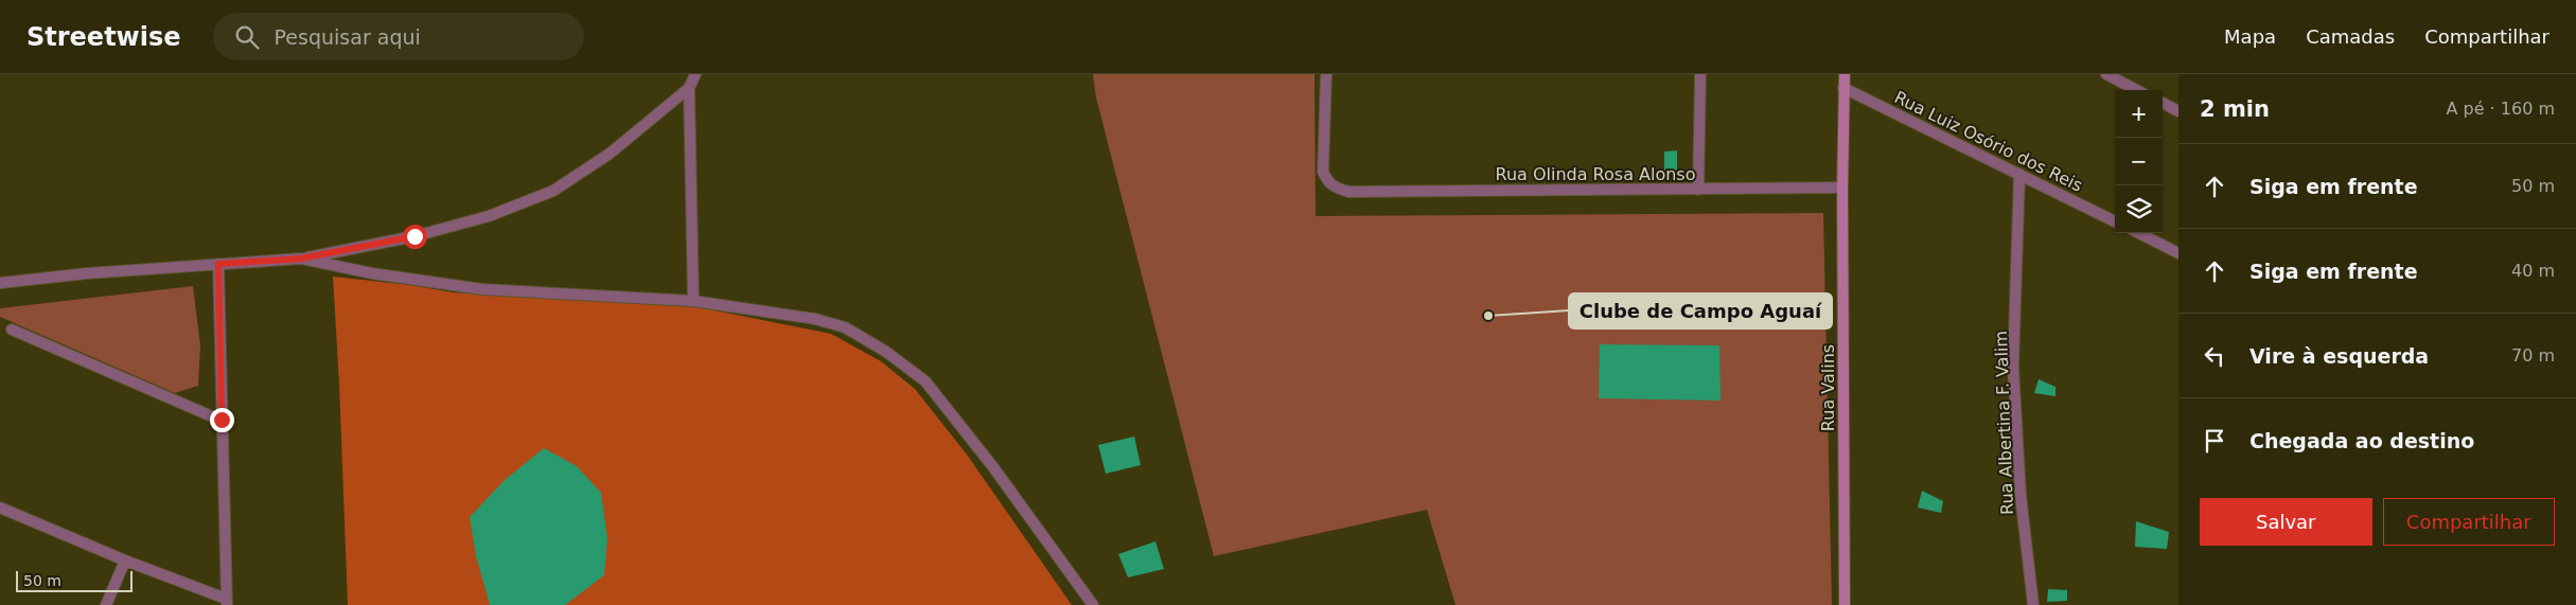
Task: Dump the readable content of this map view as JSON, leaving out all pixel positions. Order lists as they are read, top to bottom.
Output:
{
  "streets": {
    "street": [
      "Rua Luiz Osório dos Reis",
      "Rua Olinda Rosa Alonso",
      "Rua Valins",
      "Rua Albertina F. Valim"
    ]
  },
  "crossings": [
    ["Rua Luiz Osório dos Reis", "Rua Valins"],
    ["Rua Luiz Osório dos Reis", "Rua Albertina F. Valim"],
    ["Rua Olinda Rosa Alonso", "Rua Valins"]
  ],
  "places": ["Clube de Campo Aguaí"],
  "scale_bar": "50 m",
  "page": {
    "header": "Streetwise",
    "search": "Pesquisar aqui",
    "nav": ["Mapa", "Camadas", "Compartilhar"],
    "heading": ["2 min", "A pé · 160 m"],
    "map_buttons": ["+", "−"],
    "list": [
      ["Siga em frente", "50 m"],
      ["Siga em frente", "40 m"],
      ["Vire à esquerda", "70 m"],
      "Chegada ao destino"
    ],
    "buttons": ["Salvar", "Compartilhar"],
    "scale": "50 m"
  }
}
